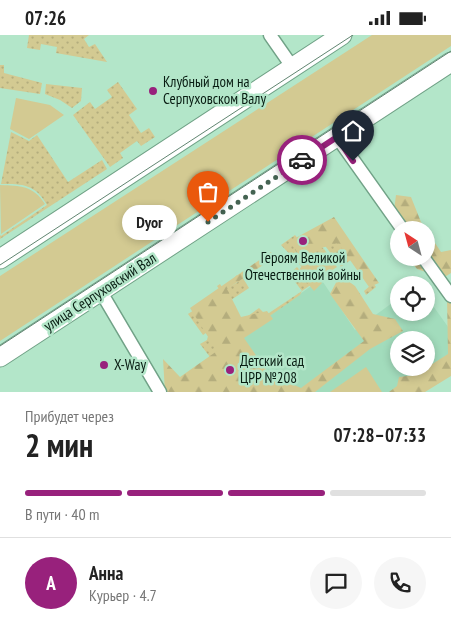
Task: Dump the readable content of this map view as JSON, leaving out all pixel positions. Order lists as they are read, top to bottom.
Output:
{
  "streets": {
    "main road": ["улица Серпуховский Вал"]
  },
  "places": [
    "Клубный дом на Серпуховском Валу",
    "Dyor",
    "Героям Великой Отечественной войны",
    "X-Way",
    "Детский сад ЦРР №208"
  ],
  "north": "top left",
  "page": {
    "status": "07:26",
    "bubble": "Dyor",
    "heading": ["2 мин", "Прибудет через", "07:28–07:33"],
    "panel": ["Анна", "Курьер · 4.7"],
    "bar": "В пути · 40 m",
    "round": "А"
  }
}
